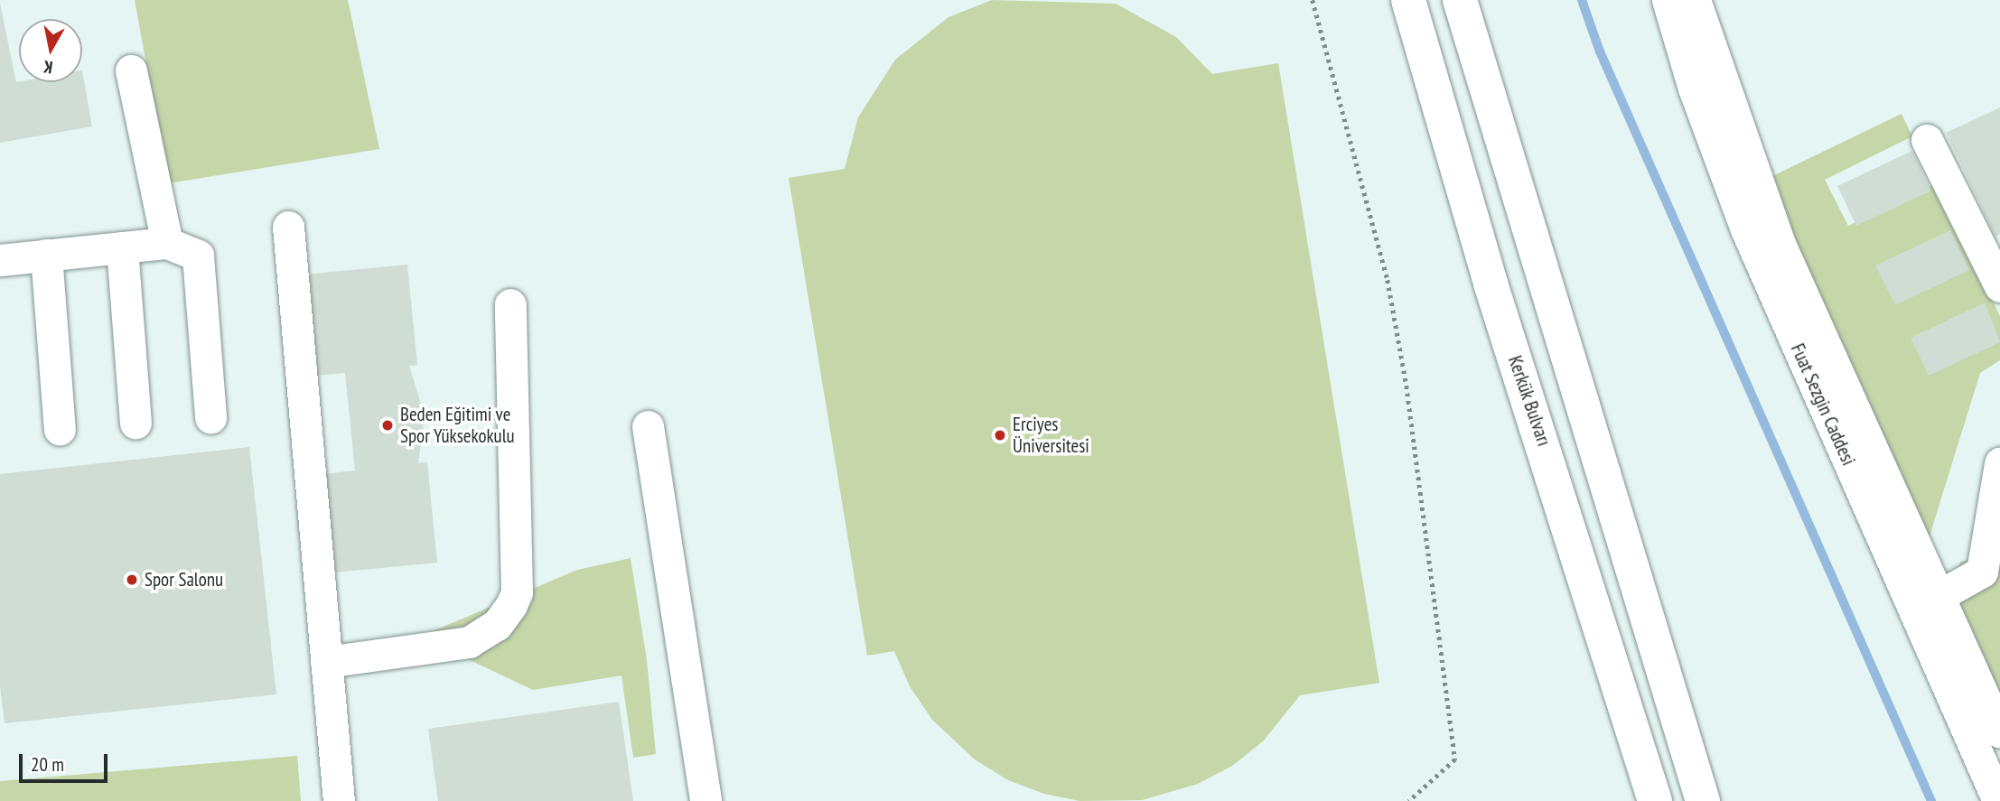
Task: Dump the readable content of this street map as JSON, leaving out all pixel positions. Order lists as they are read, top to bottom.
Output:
{
  "streets": {
    "main road": ["Kerkük Bulvarı"],
    "street": ["Fuat Sezgin Caddesi"]
  },
  "places": ["Beden Eğitimi ve Spor Yüksekokulu", "Erciyes Üniversitesi", "Spor Salonu"],
  "scale_bar": "20 m",
  "north": "bottom"
}
